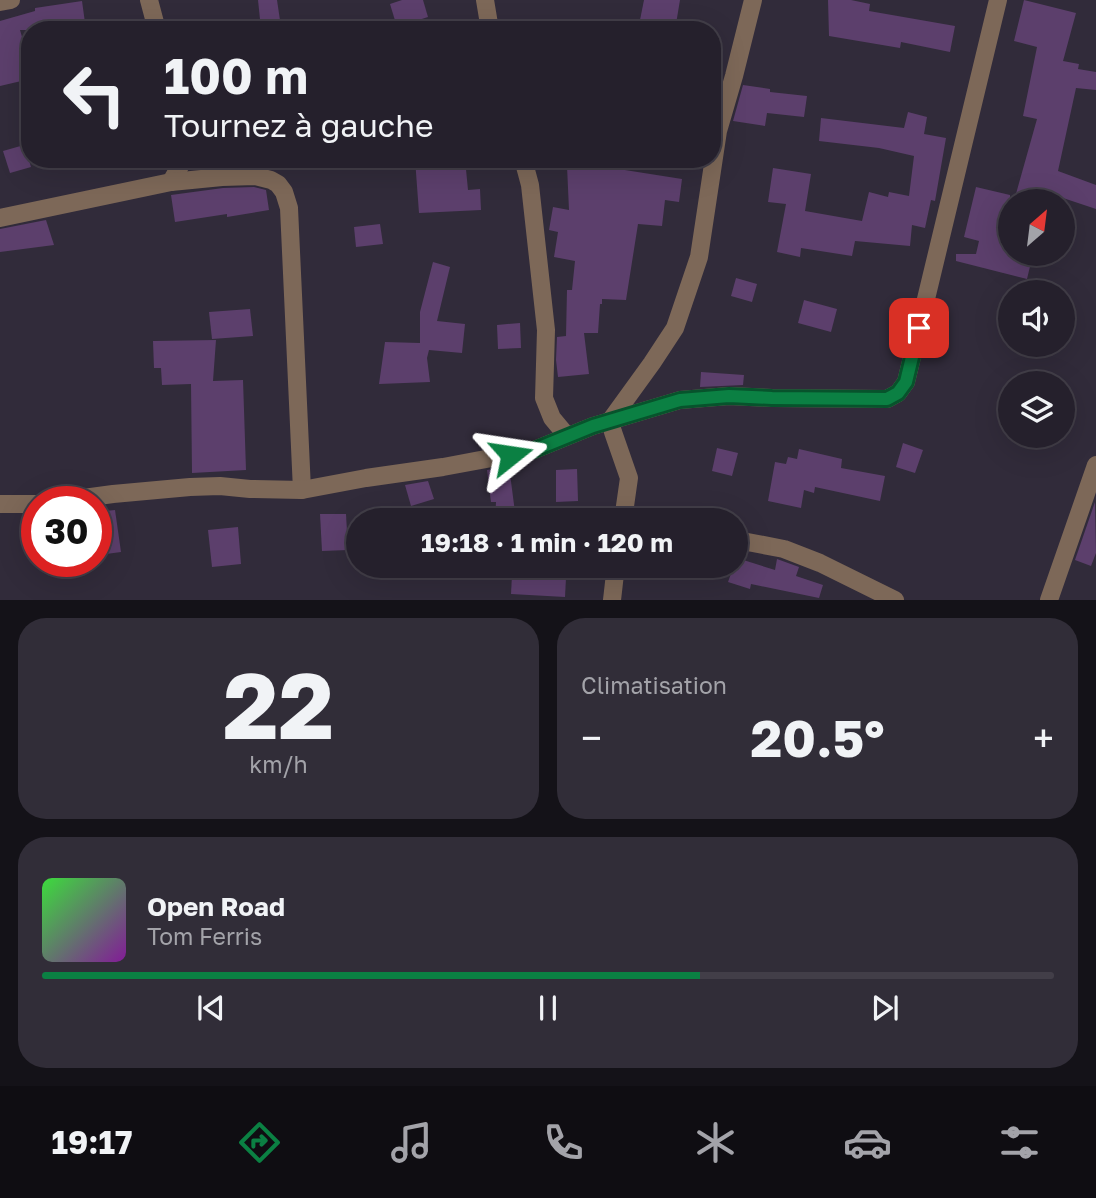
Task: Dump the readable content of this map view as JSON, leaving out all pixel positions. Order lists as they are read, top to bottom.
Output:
{
  "north": "top right",
  "page": {
    "turn": ["100 m", "Tournez à gauche"],
    "limit": "30",
    "trip": "19:18 · 1 min · 120 m",
    "tile": [
      ["22", "km/h"],
      "Climatisation"
    ],
    "heat": ["−", "20.5°", "+"],
    "song": ["Open Road", "Tom Ferris"],
    "tabs": "19:17"
  }
}
